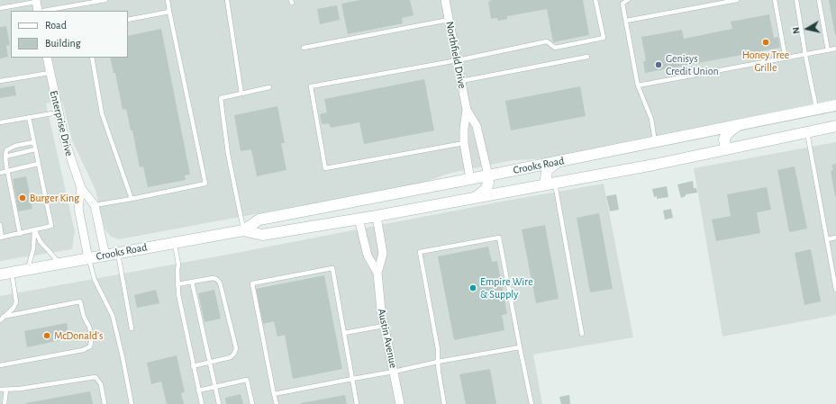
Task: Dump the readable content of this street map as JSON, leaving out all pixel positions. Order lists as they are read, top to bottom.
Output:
{
  "streets": {
    "main road": ["Crooks Road"],
    "street": ["Northfield Drive", "Enterprise Drive", "Austin Avenue"]
  },
  "crossings": [
    ["Northfield Drive", "Crooks Road"],
    ["Enterprise Drive", "Crooks Road"],
    ["Crooks Road", "Austin Avenue"]
  ],
  "places": [
    "Honey Tree Grille",
    "Genisys Credit Union",
    "Burger King",
    "Empire Wire & Supply",
    "McDonald's"
  ],
  "legend": ["Road", "Building"],
  "north": "left"
}
